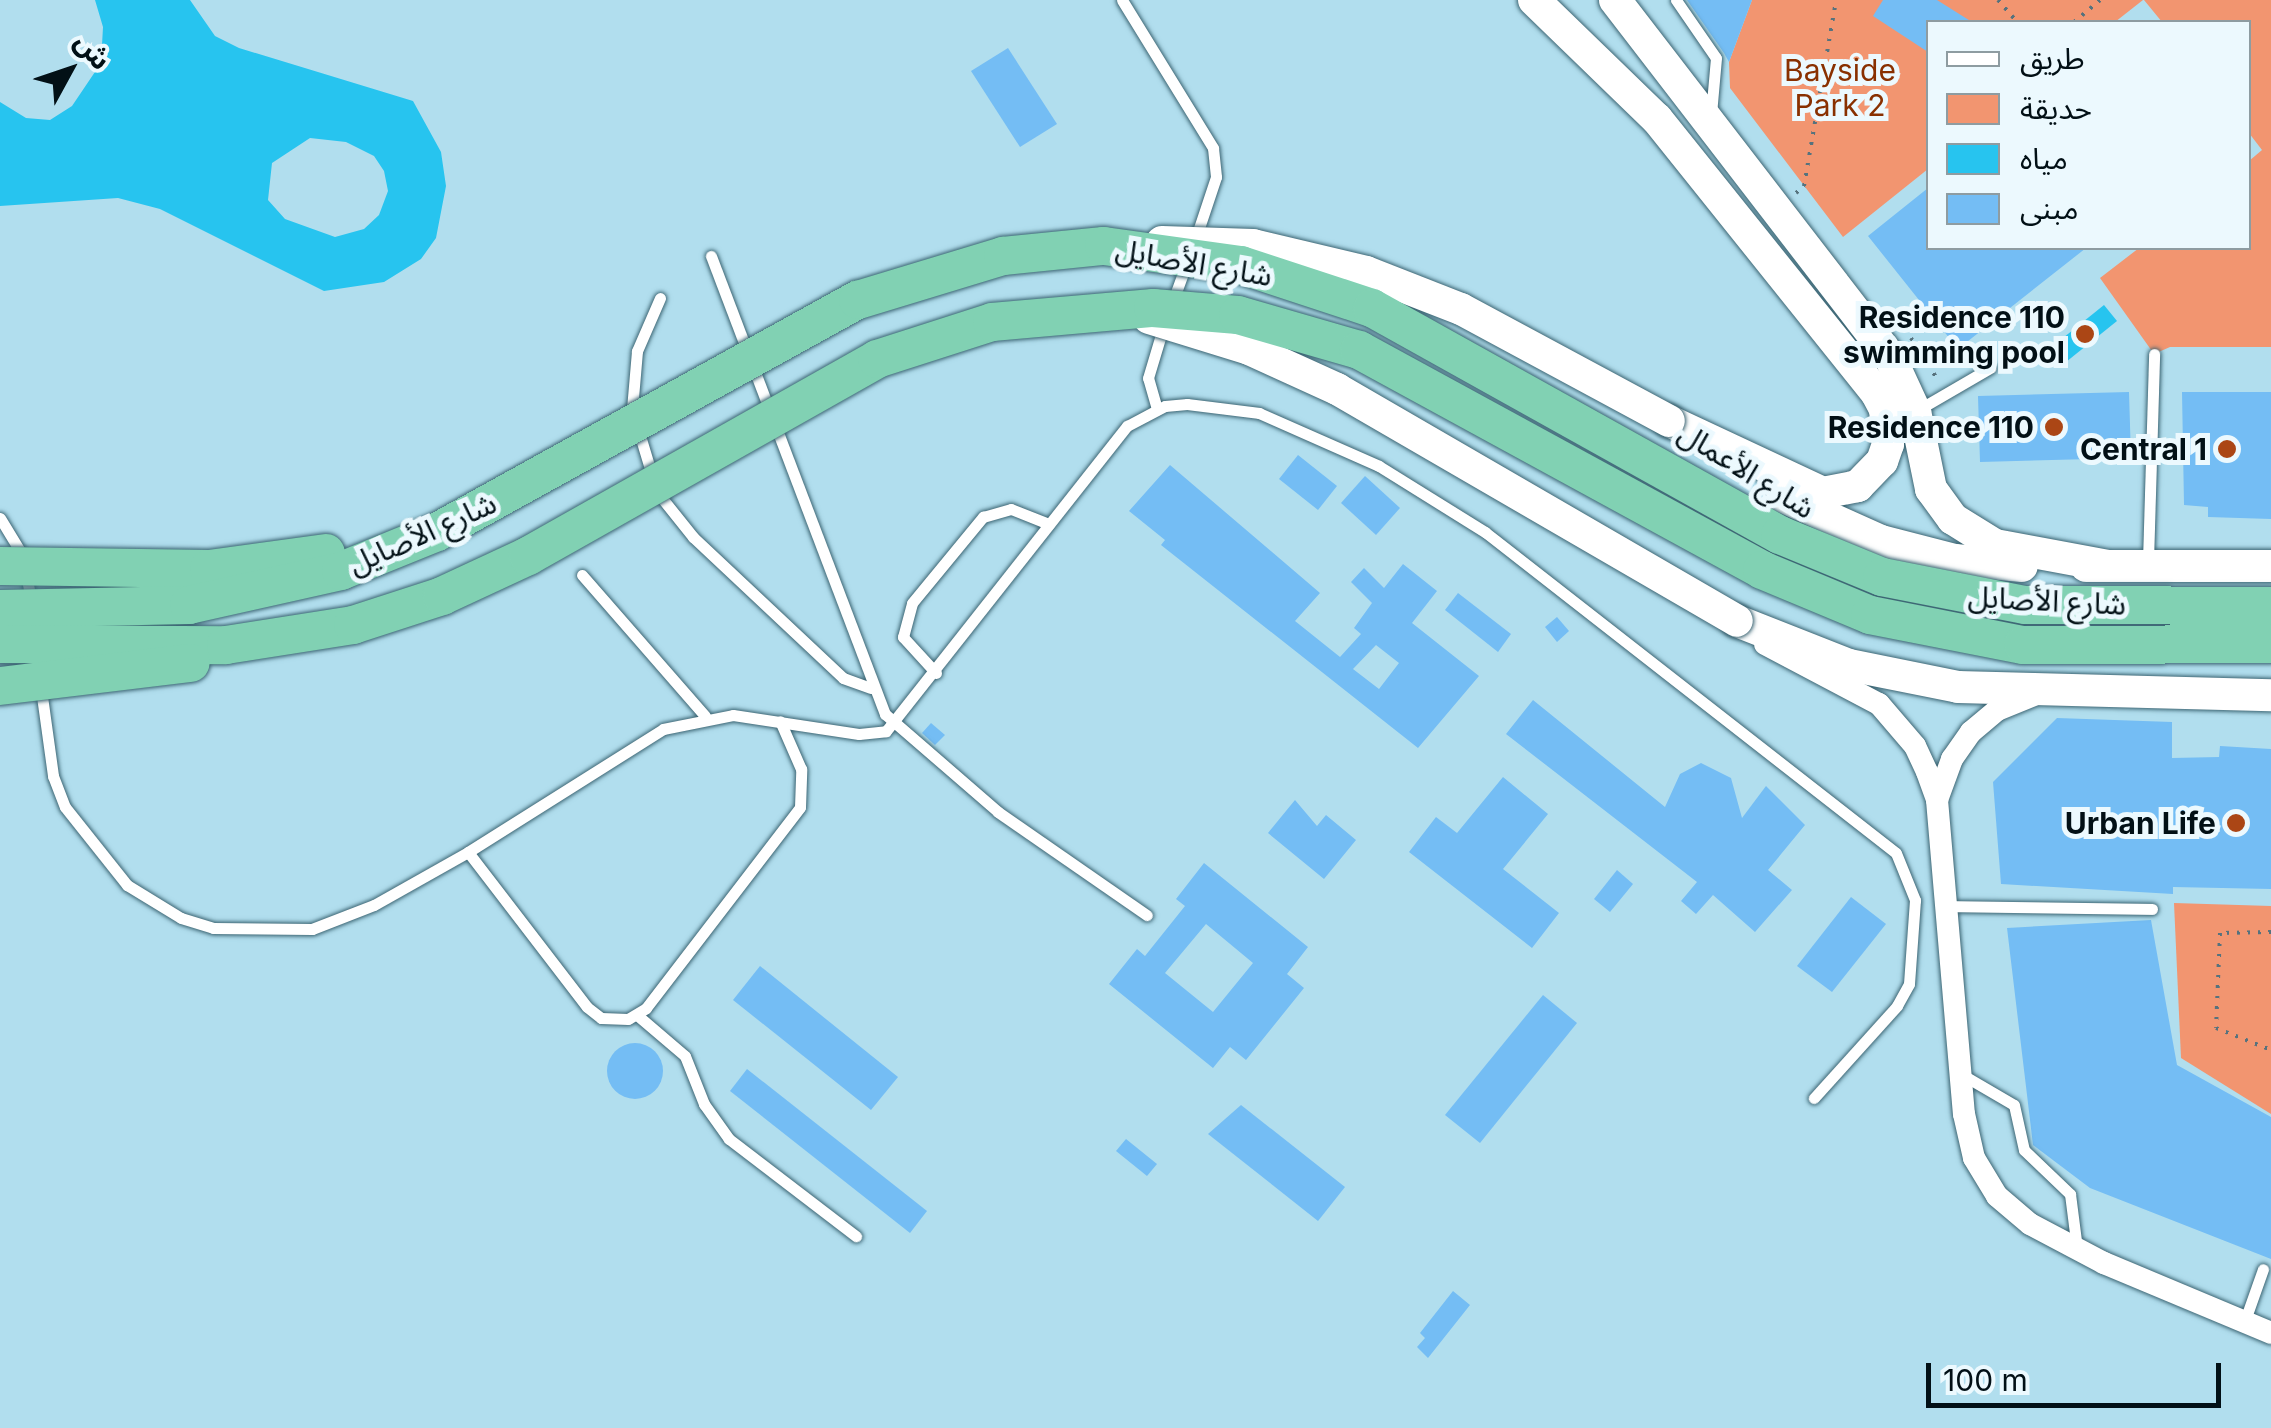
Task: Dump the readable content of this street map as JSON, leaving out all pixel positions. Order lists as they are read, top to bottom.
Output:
{
  "streets": {
    "main road": ["شارع الأصايل"],
    "street": ["شارع الأعمال"]
  },
  "crossings": [
    ["شارع الأصايل", "شارع الأعمال"]
  ],
  "parks": ["Bayside Park 2"],
  "places": [
    "Residence 110 swimming pool",
    "Residence 110",
    "Central 1",
    "Urban Life"
  ],
  "legend": [
    "طريق",
    "حديقة",
    "مياه",
    "مبنى"
  ],
  "scale_bar": "100 m",
  "north": "top right"
}
